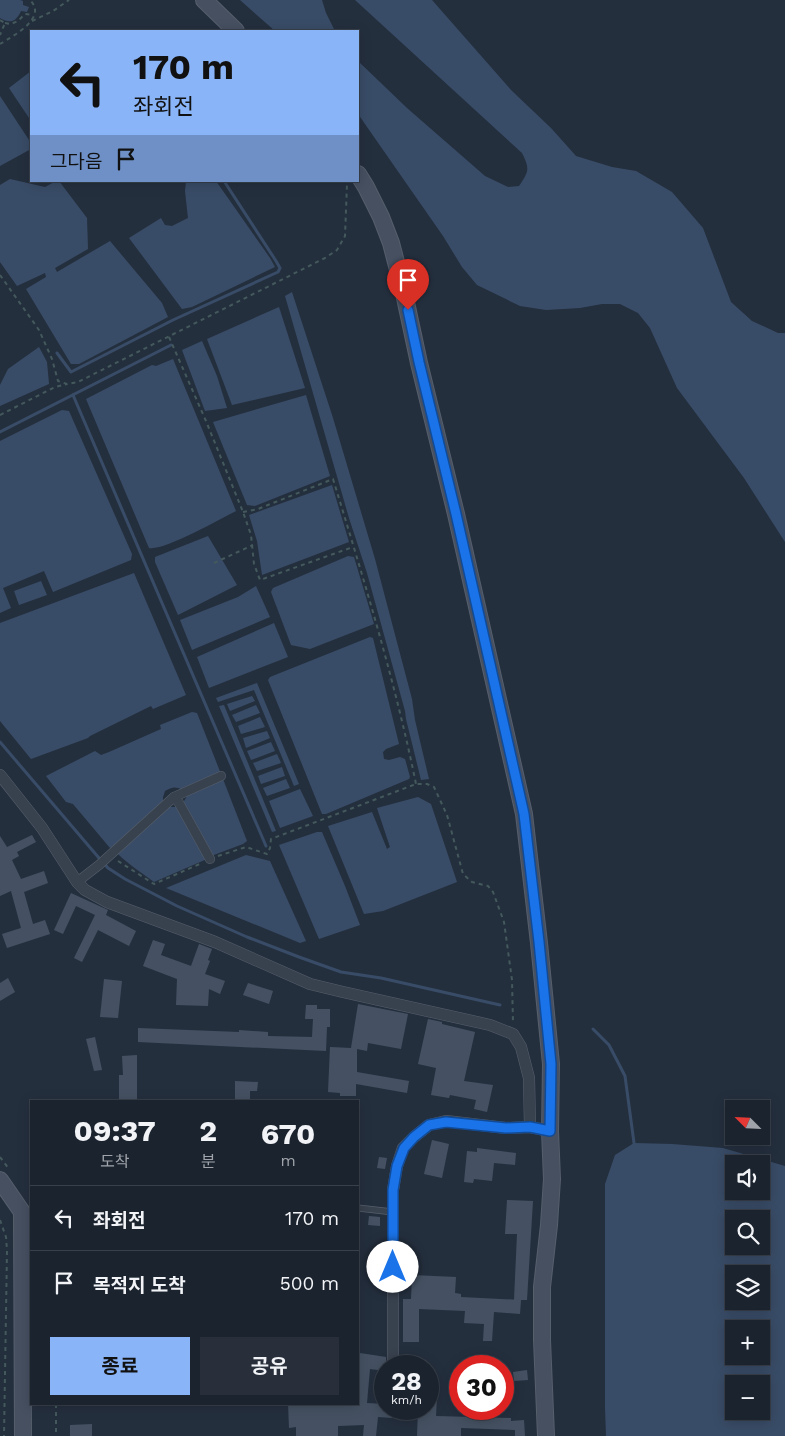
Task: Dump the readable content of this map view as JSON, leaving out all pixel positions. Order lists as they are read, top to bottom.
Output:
{
  "north": "top left",
  "page": {
    "turn": ["170 m", "좌회전"],
    "then": "그다음",
    "map_buttons": ["+", "−"],
    "eta": [
      "09:37",
      "도착",
      "2",
      "분",
      "670",
      "m"
    ],
    "list": [
      {
        "name": "좌회전",
        "value": "170 m"
      },
      {
        "name": "목적지 도착",
        "value": "500 m"
      }
    ],
    "buttons": ["종료", "공유"],
    "speed": "28 km/h",
    "limit": "30"
  }
}
